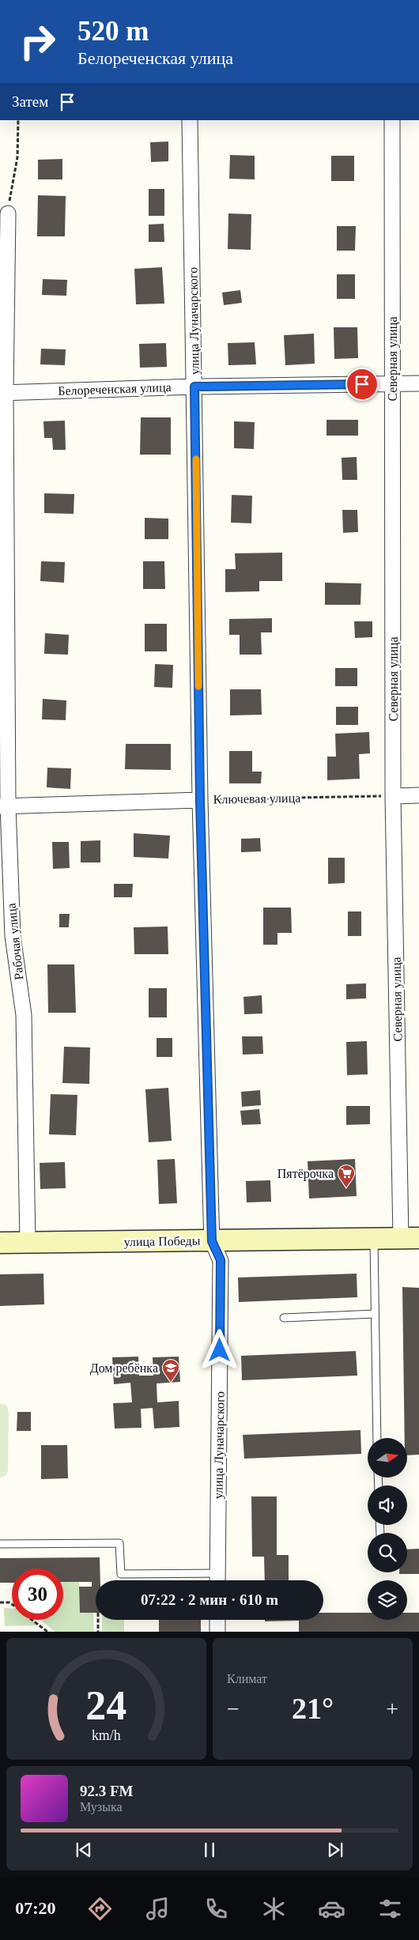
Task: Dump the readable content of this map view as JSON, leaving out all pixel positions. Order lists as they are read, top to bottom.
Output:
{
  "streets": {
    "main road": ["улица Победы"],
    "street": [
      "улица Луначарского",
      "Северная улица",
      "Белореченская улица",
      "Ключевая улица",
      "Рабочая улица"
    ]
  },
  "crossings": [
    ["улица Луначарского", "Белореченская улица"],
    ["улица Луначарского", "Ключевая улица"],
    ["улица Луначарского", "улица Победы"],
    ["Северная улица", "Белореченская улица"],
    ["Северная улица", "Ключевая улица"],
    ["Северная улица", "улица Победы"],
    ["Белореченская улица", "Рабочая улица"],
    ["Ключевая улица", "Рабочая улица"],
    ["Рабочая улица", "улица Победы"]
  ],
  "places": {
    "supermarket": ["Пятёрочка"],
    "school or university": ["Дом ребёнка"]
  },
  "north": "right",
  "page": {
    "turn": ["520 m", "Белореченская улица"],
    "then": "Затем",
    "limit": "30",
    "trip": "07:22 · 2 мин · 610 m",
    "tile": "Климат",
    "heat": ["−", "21°", "+"],
    "song": ["92.3 FM", "Музыка"],
    "tabs": "07:20",
    "gauge": ["24", "km/h"]
  }
}
